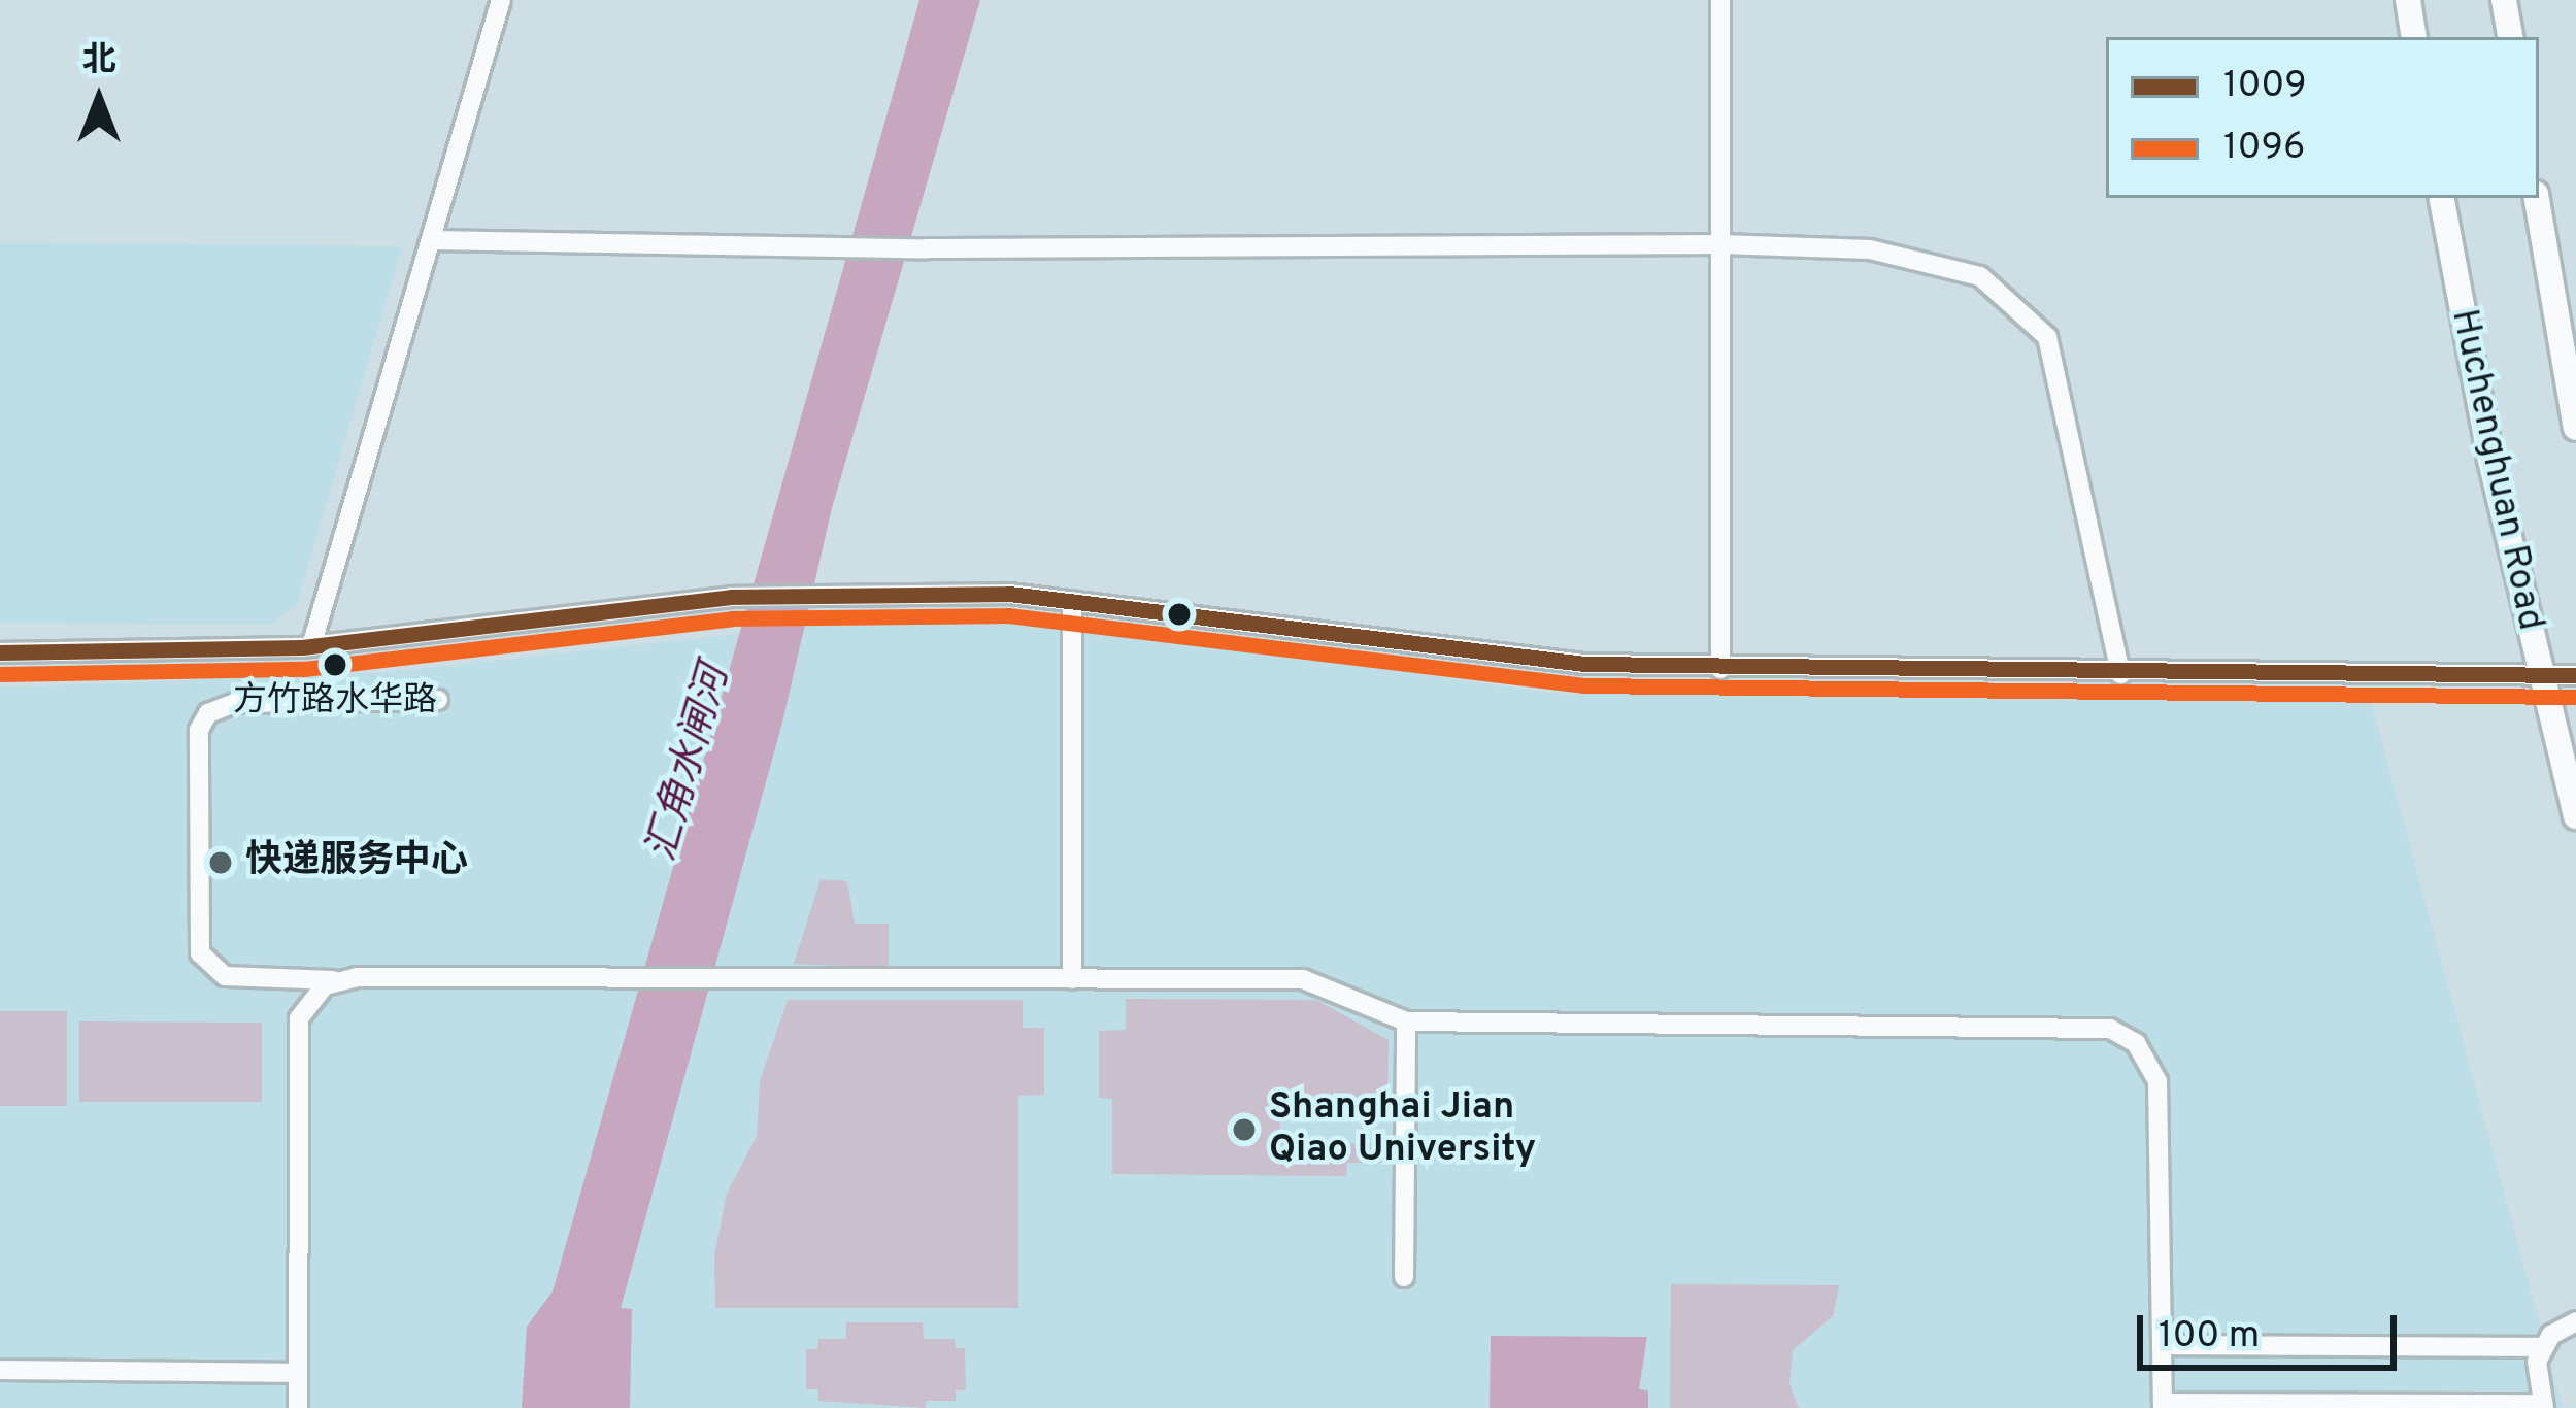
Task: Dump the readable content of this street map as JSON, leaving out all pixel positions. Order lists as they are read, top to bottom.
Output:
{
  "streets": {
    "main road": ["Huchenghuan Road"]
  },
  "water": ["汇角水闸河"],
  "places": ["方竹路水华路", "快递服务中心", "Shanghai Jian Qiao University"],
  "lines": ["transit line 1009", "transit line 1096"],
  "legend": ["1009", "1096"],
  "scale_bar": "100 m",
  "north": "top"
}
